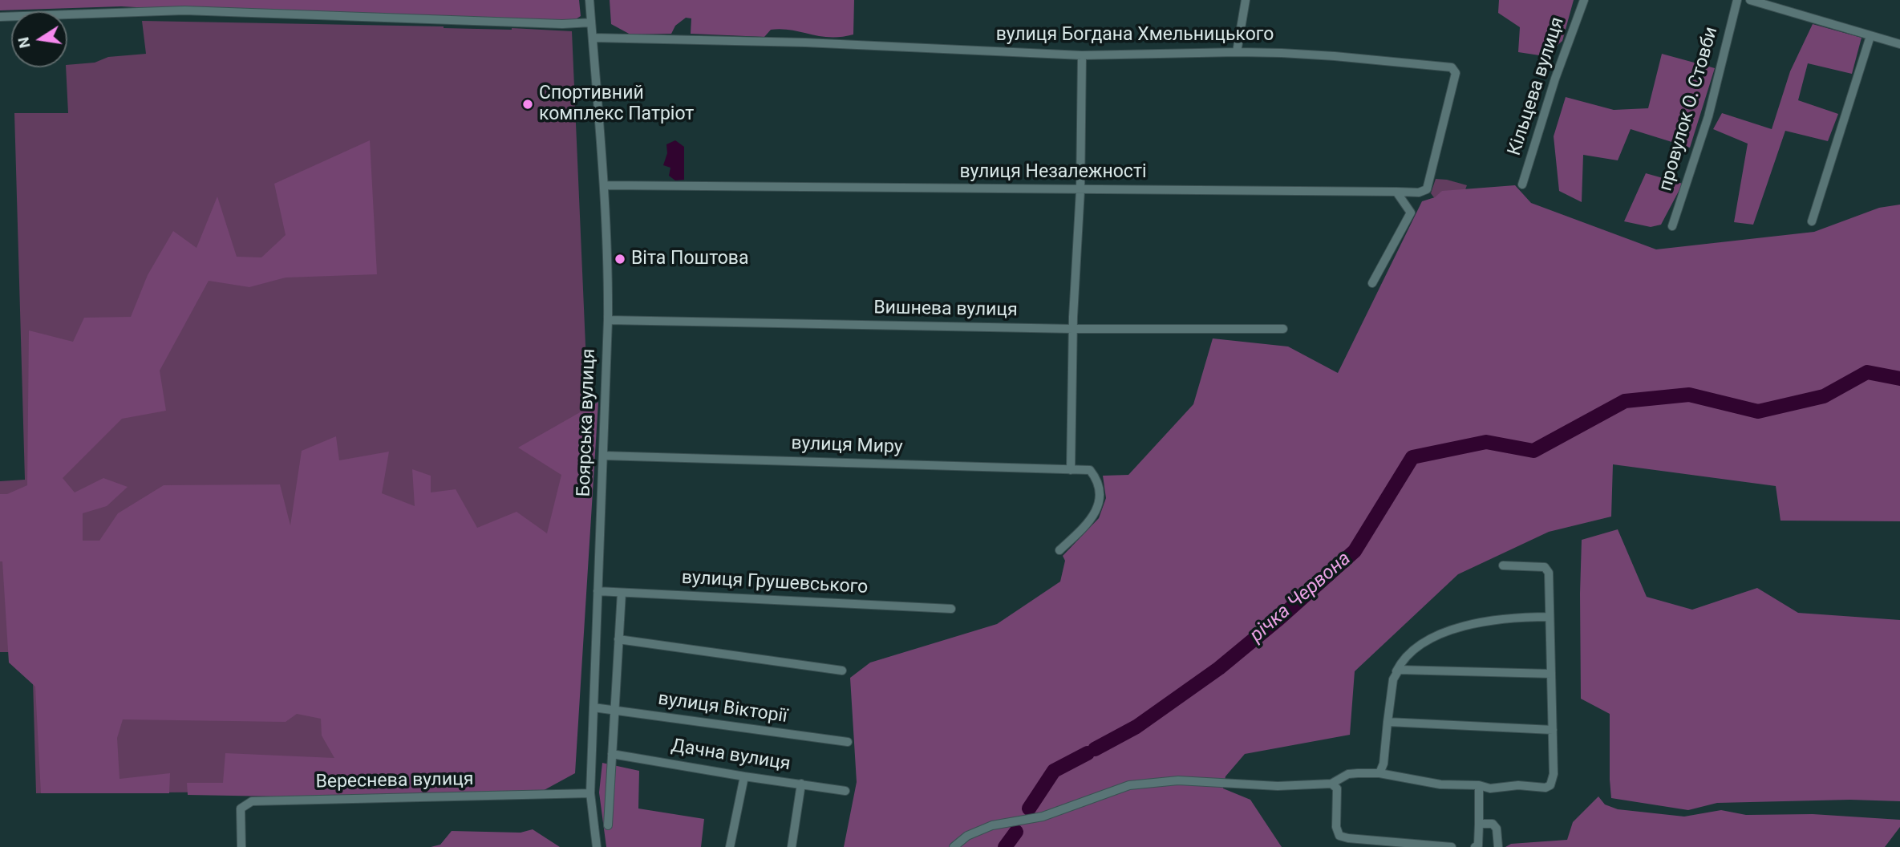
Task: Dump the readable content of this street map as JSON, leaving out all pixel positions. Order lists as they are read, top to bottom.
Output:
{
  "streets": {
    "street": [
      "вулиця Богдана Хмельницького",
      "Кільцева вулиця",
      "провулок О. Стовби",
      "вулиця Незалежності",
      "Вишнева вулиця",
      "Боярська вулиця",
      "вулиця Миру",
      "вулиця Грушевського",
      "вулиця Вікторії",
      "Дачна вулиця",
      "Вереснева вулиця"
    ]
  },
  "crossings": [
    ["вулиця Богдана Хмельницького", "вулиця Незалежності"],
    ["вулиця Богдана Хмельницького", "Боярська вулиця"],
    ["вулиця Незалежності", "Боярська вулиця"],
    ["Вишнева вулиця", "Боярська вулиця"],
    ["Боярська вулиця", "вулиця Миру"],
    ["Боярська вулиця", "вулиця Грушевського"],
    ["Боярська вулиця", "вулиця Вікторії"],
    ["Боярська вулиця", "Вереснева вулиця"]
  ],
  "water": ["річка Червона"],
  "places": ["Спортивний комплекс Патріот", "Віта Поштова"],
  "north": "left"
}
